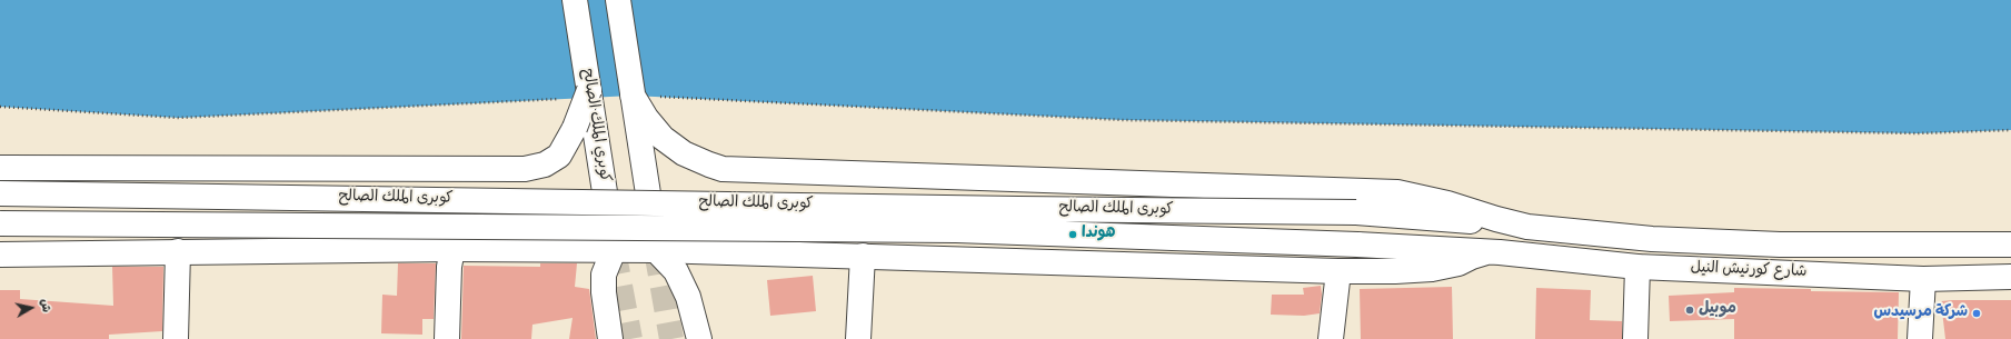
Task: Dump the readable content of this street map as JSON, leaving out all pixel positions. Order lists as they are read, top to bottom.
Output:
{
  "streets": {
    "main road": ["كوبري الملك الصالح", "كوبرى الملك الصالح", "شارع كورنيش النيل"]
  },
  "crossings": [
    ["كوبرى الملك الصالح", "شارع كورنيش النيل"]
  ],
  "places": ["هوندا", "موبيل", "شركة مرسيدس"],
  "north": "right"
}
